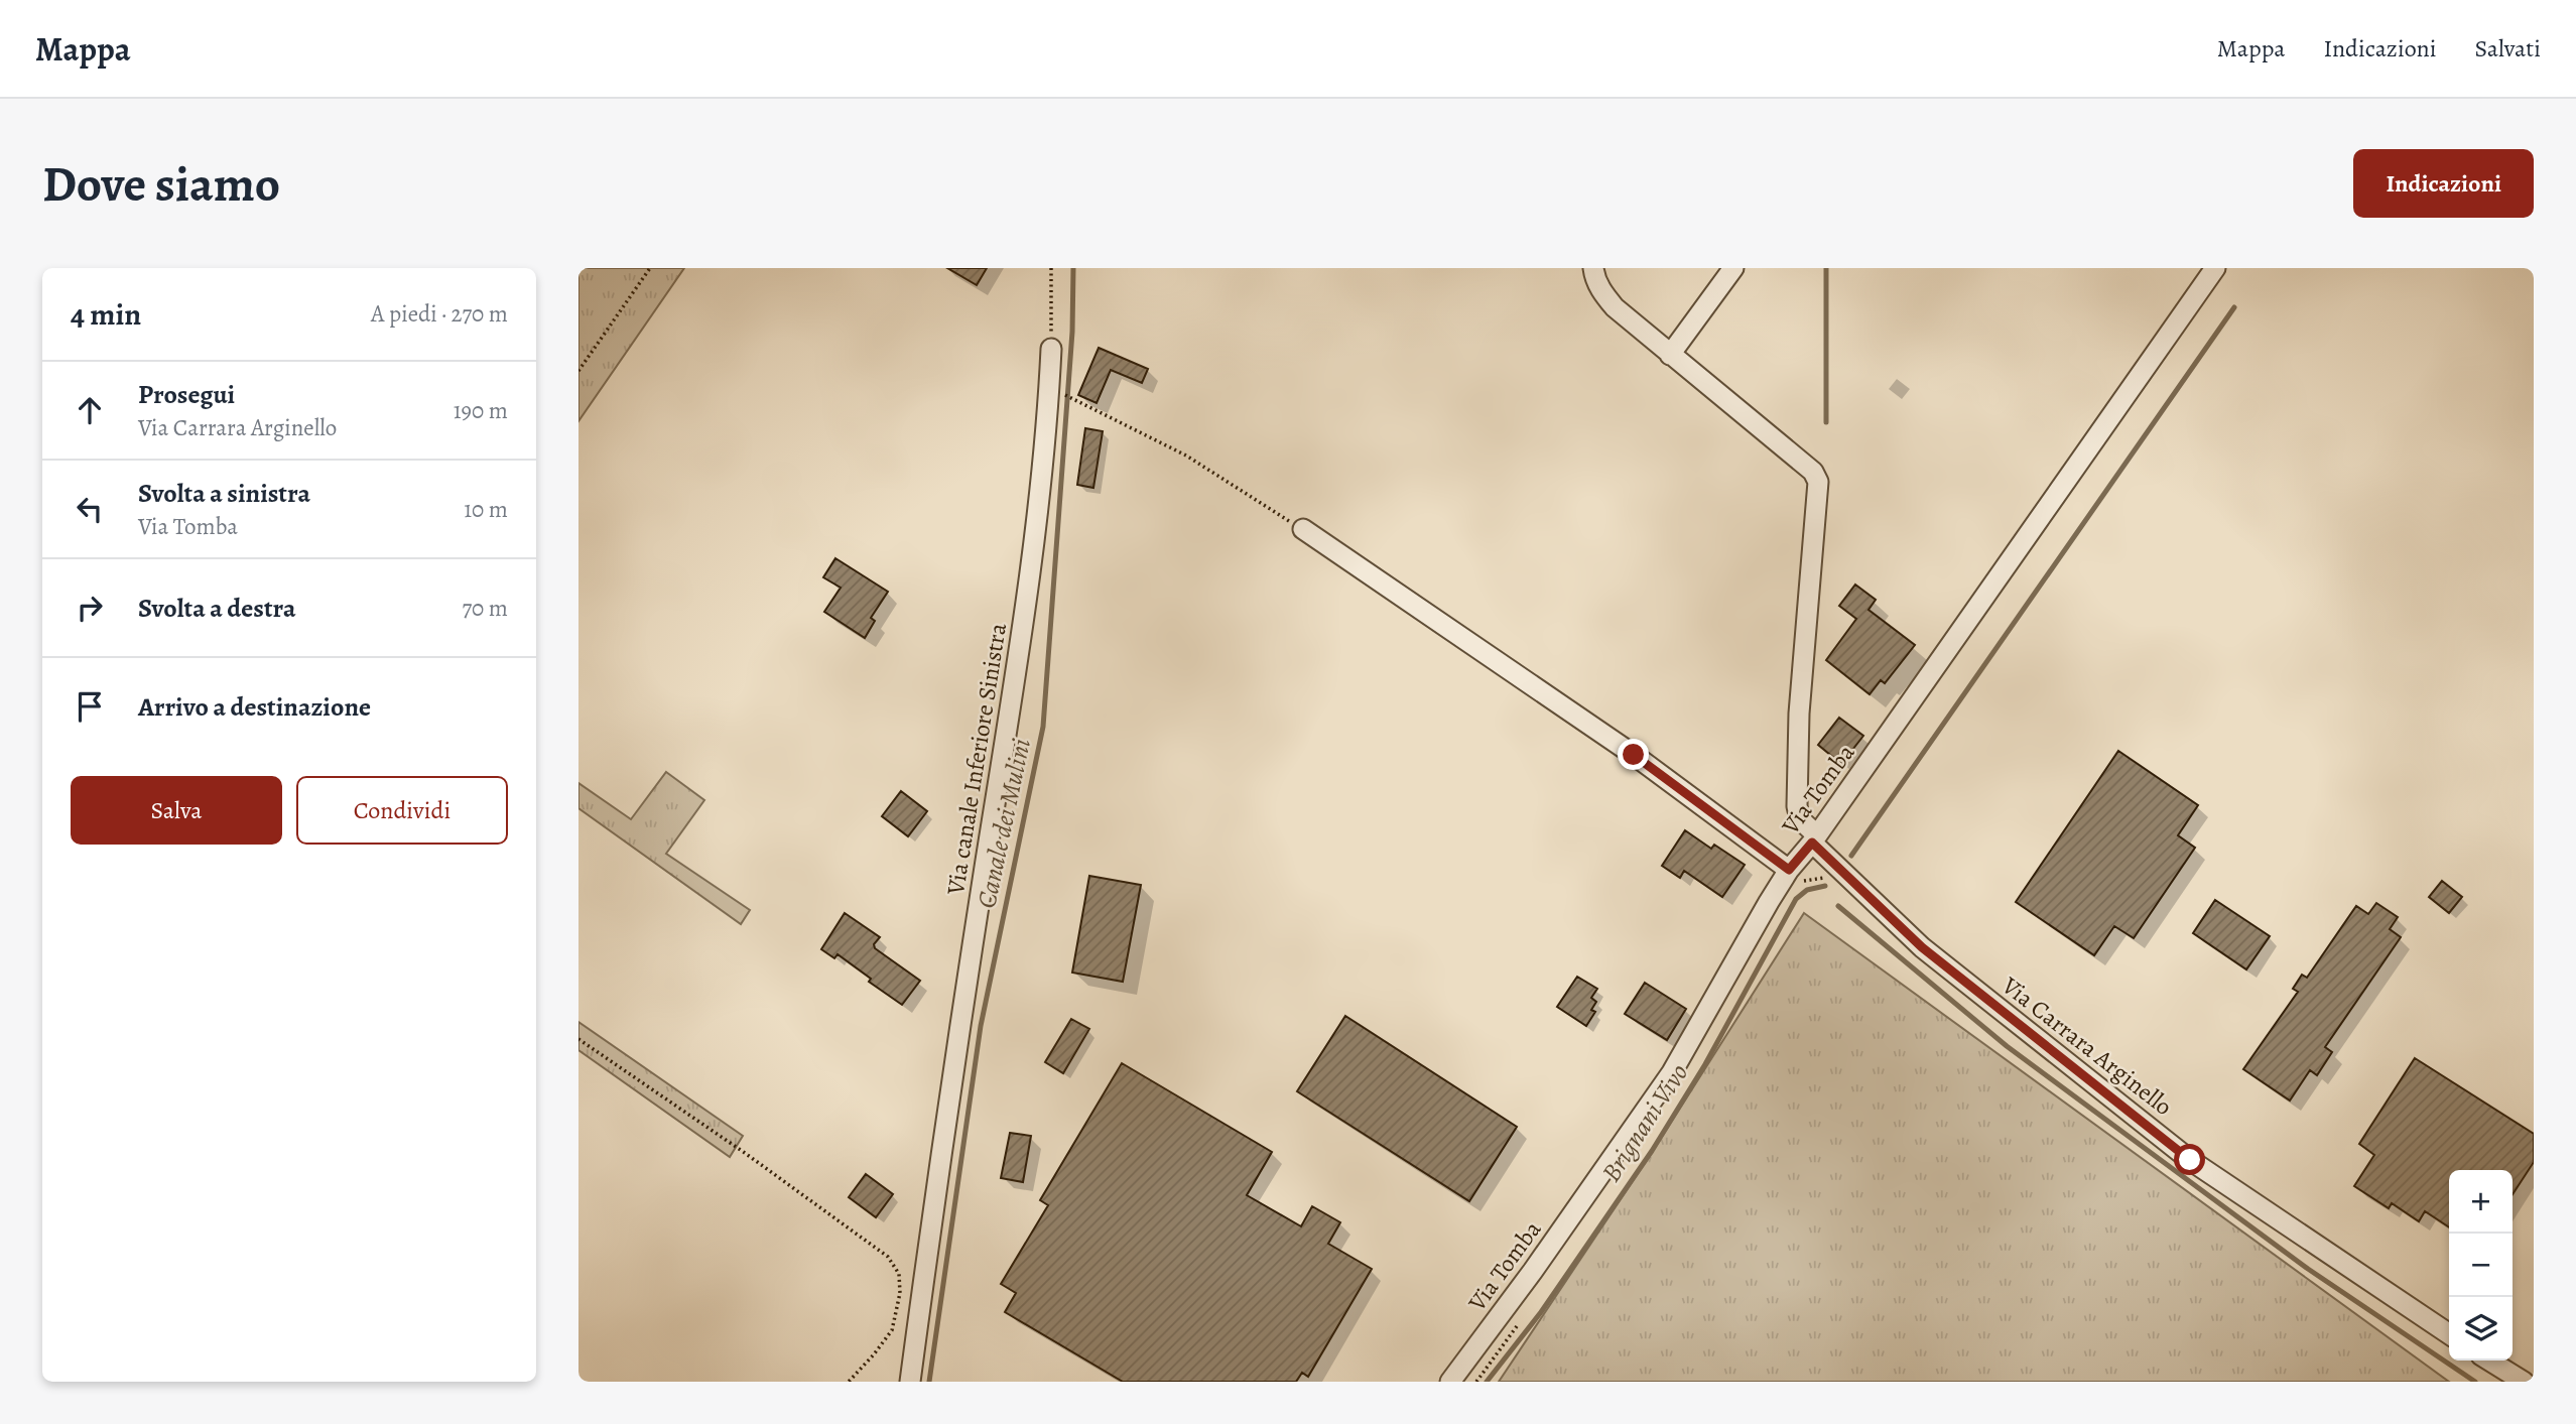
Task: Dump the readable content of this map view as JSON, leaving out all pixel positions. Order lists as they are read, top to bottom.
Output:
{
  "streets": {
    "street": ["Via canale Inferiore Sinistra", "Via Tomba", "Via Carrara Arginello"]
  },
  "crossings": [
    ["Via Tomba", "Via Carrara Arginello"]
  ],
  "water": ["Canale dei Mulini", "Brignani Vivo"],
  "page": {
    "header": "Mappa",
    "nav": ["Mappa", "Indicazioni", "Salvati"],
    "buttons": [
      "Indicazioni",
      ["Salva", "Condividi"]
    ],
    "title": "Dove siamo",
    "heading": ["4 min", "A piedi · 270 m"],
    "list": [
      ["Prosegui", "Via Carrara Arginello", "190 m"],
      ["Svolta a sinistra", "Via Tomba", "10 m"],
      ["Svolta a destra", "70 m"],
      "Arrivo a destinazione"
    ],
    "map_buttons": ["+", "−"]
  }
}
